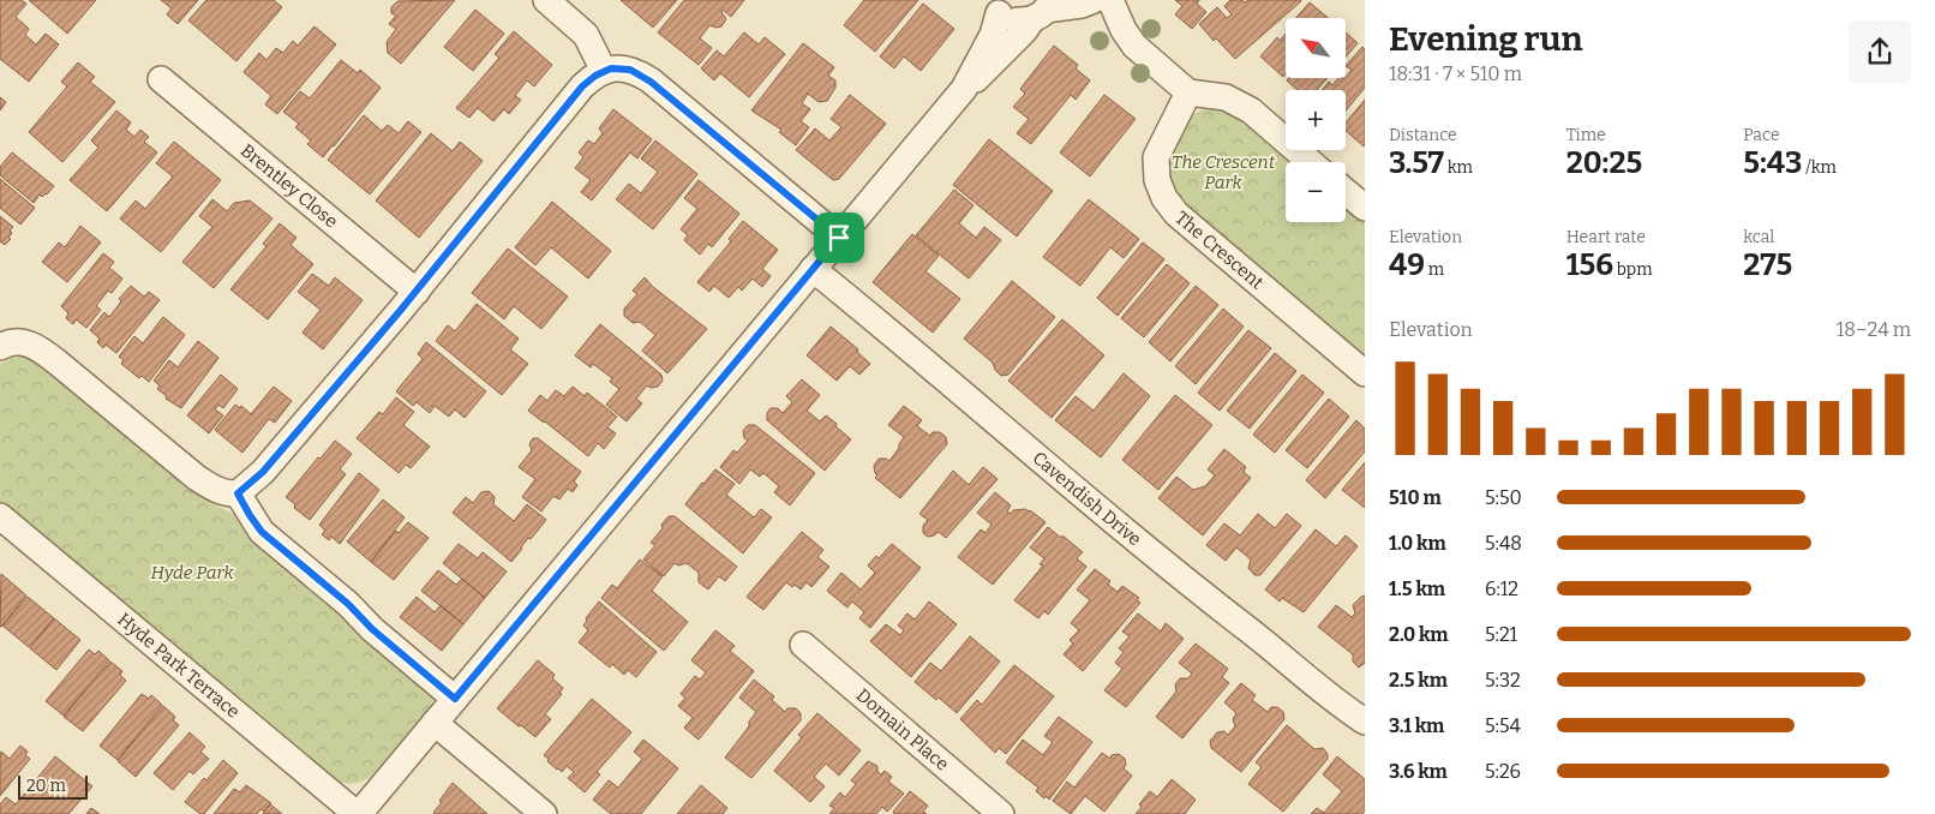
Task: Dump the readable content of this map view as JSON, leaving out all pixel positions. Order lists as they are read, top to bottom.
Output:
{
  "streets": {
    "street": [
      "Brentley Close",
      "The Crescent",
      "Cavendish Drive",
      "Hyde Park Terrace",
      "Domain Place"
    ]
  },
  "parks": ["The Crescent Park", "Hyde Park"],
  "scale_bar": "20 m",
  "north": "top left",
  "page": {
    "heading": ["Evening run", "18:31 · 7 × 510 m"],
    "map_buttons": ["+", "−"],
    "stats": [
      ["Distance", "3.57 km"],
      ["Time", "20:25"],
      ["Pace", "5:43 /km"],
      ["Elevation", "49 m"],
      ["Heart rate", "156 bpm"],
      ["kcal", "275"]
    ],
    "chart": ["Elevation", "18–24 m"],
    "list": [
      {
        "name": "510 m",
        "note": "5:50"
      },
      {
        "name": "1.0 km",
        "note": "5:48"
      },
      {
        "name": "1.5 km",
        "note": "6:12"
      },
      {
        "name": "2.0 km",
        "note": "5:21"
      },
      {
        "name": "2.5 km",
        "note": "5:32"
      },
      {
        "name": "3.1 km",
        "note": "5:54"
      },
      {
        "name": "3.6 km",
        "note": "5:26"
      }
    ],
    "scale": "20 m"
  }
}
